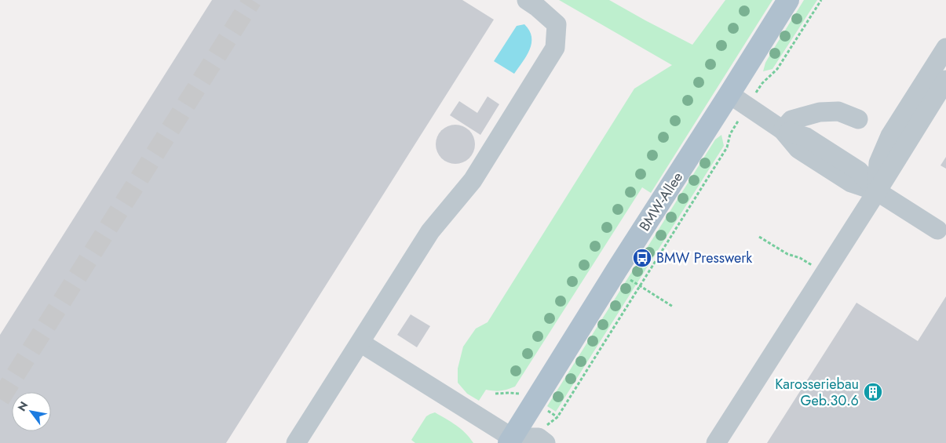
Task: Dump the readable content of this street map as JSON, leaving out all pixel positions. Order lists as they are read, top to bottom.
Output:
{
  "streets": {
    "main road": ["BMW-Allee"]
  },
  "places": {
    "bus stop": ["BMW Presswerk"],
    "building": ["Karosseriebau Geb.30.6"]
  },
  "north": "top left"
}
